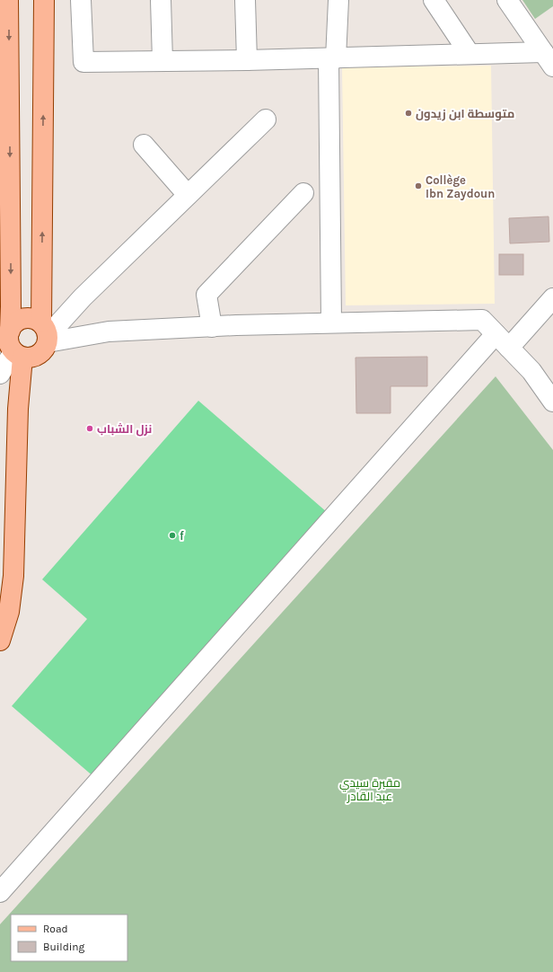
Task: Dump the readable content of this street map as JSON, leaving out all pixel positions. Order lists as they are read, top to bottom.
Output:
{
  "parks": ["مقبرة سيدي عبد القادر"],
  "places": [
    "متوسطة ابن زيدون",
    "Collège Ibn Zaydoun",
    "نزل الشباب",
    "f"
  ],
  "legend": ["Road", "Building"]
}
